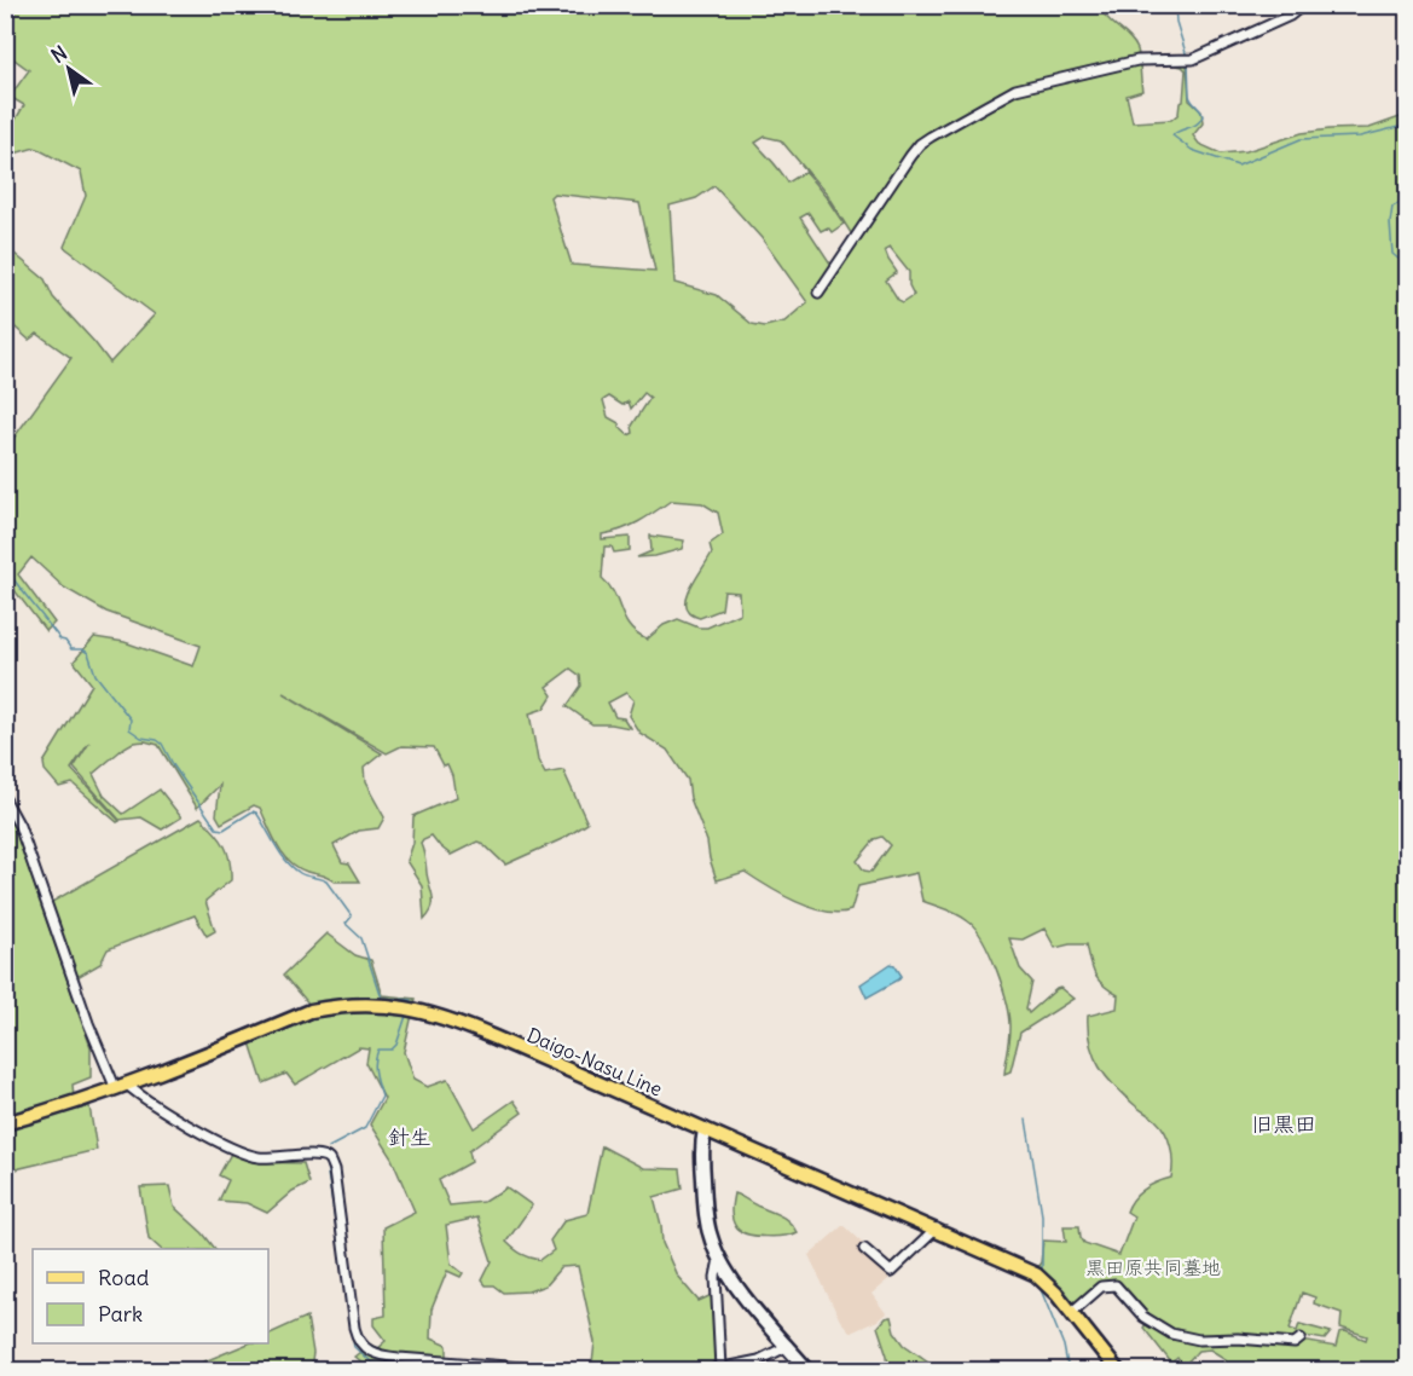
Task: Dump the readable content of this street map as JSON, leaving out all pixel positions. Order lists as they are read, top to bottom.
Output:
{
  "streets": {
    "main road": ["Daigo-Nasu Line"]
  },
  "districts": ["旧黒田", "針生"],
  "parks": ["黒田原共同墓地"],
  "legend": ["Road", "Park"],
  "north": "top left"
}
